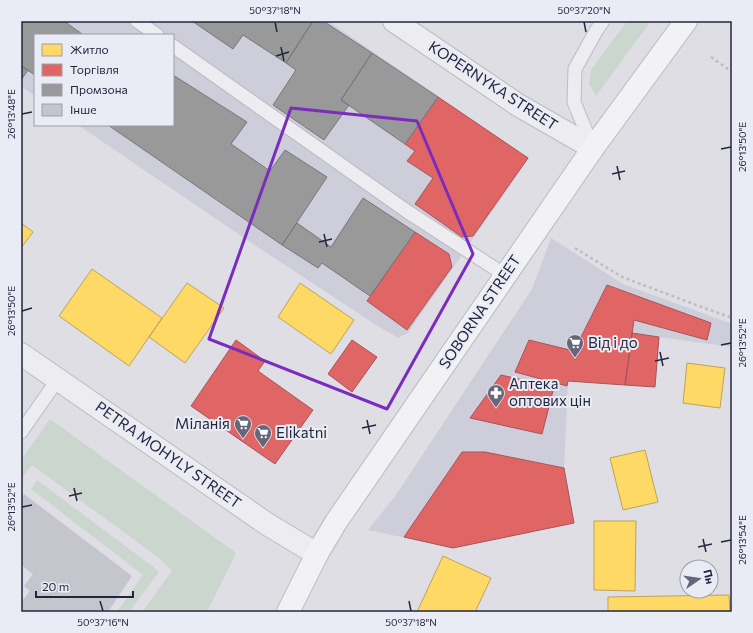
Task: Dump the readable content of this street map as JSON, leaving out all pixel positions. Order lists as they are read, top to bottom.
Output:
{
  "streets": {
    "main road": ["SOBORNA STREET"],
    "street": ["KOPERNYKA STREET", "PETRA MOHYLY STREET"]
  },
  "crossings": [
    ["KOPERNYKA STREET", "SOBORNA STREET"],
    ["SOBORNA STREET", "PETRA MOHYLY STREET"]
  ],
  "places": {
    "supermarket": ["Від і до", "Міланія", "Elikatni"],
    "pharmacy": ["Аптека оптових цін"]
  },
  "legend": [
    "Житло",
    "Торгівля",
    "Промзона",
    "Інше"
  ],
  "scale_bar": "20 m",
  "north": "right",
  "coordinates": [
    "50°37'18\"N",
    "50°37'20\"N",
    "26°13'48\"E",
    "26°13'50\"E",
    "26°13'52\"E",
    "26°13'54\"E",
    "50°37'16\"N"
  ]
}
